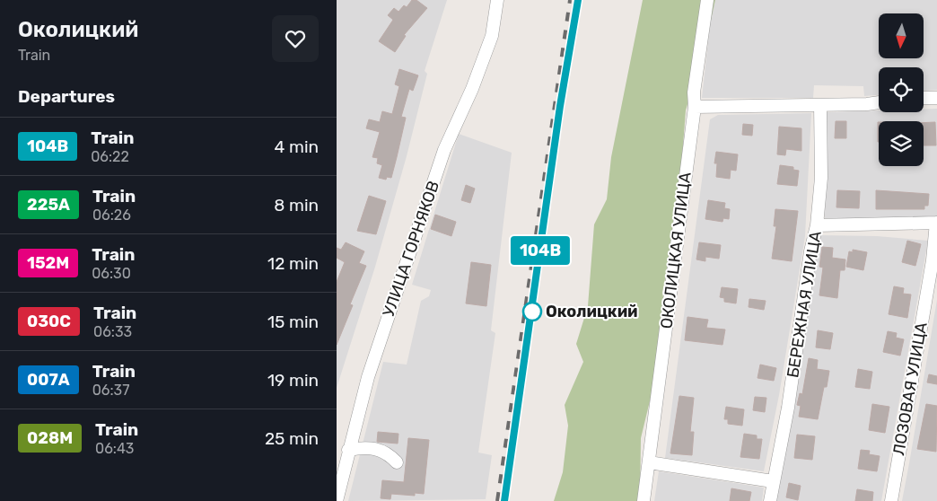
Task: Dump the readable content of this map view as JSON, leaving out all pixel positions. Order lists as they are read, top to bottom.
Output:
{
  "streets": {
    "street": [
      "УЛИЦА ГОРНЯКОВ",
      "ОКОЛИЦКАЯ УЛИЦА",
      "БЕРЕЖНАЯ УЛИЦА",
      "ЛОЗОВАЯ УЛИЦА"
    ]
  },
  "places": ["Околицкий"],
  "north": "bottom",
  "page": {
    "heading": [
      ["Околицкий", "Train"],
      "Departures"
    ],
    "on_map": "104В",
    "list": [
      {
        "mark": "104В",
        "name": "Train",
        "note": "06:22",
        "value": "4 min"
      },
      {
        "mark": "225А",
        "name": "Train",
        "note": "06:26",
        "value": "8 min"
      },
      {
        "mark": "152М",
        "name": "Train",
        "note": "06:30",
        "value": "12 min"
      },
      {
        "mark": "030C",
        "name": "Train",
        "note": "06:33",
        "value": "15 min"
      },
      {
        "mark": "007А",
        "name": "Train",
        "note": "06:37",
        "value": "19 min"
      },
      {
        "mark": "028М",
        "name": "Train",
        "note": "06:43",
        "value": "25 min"
      }
    ]
  }
}
